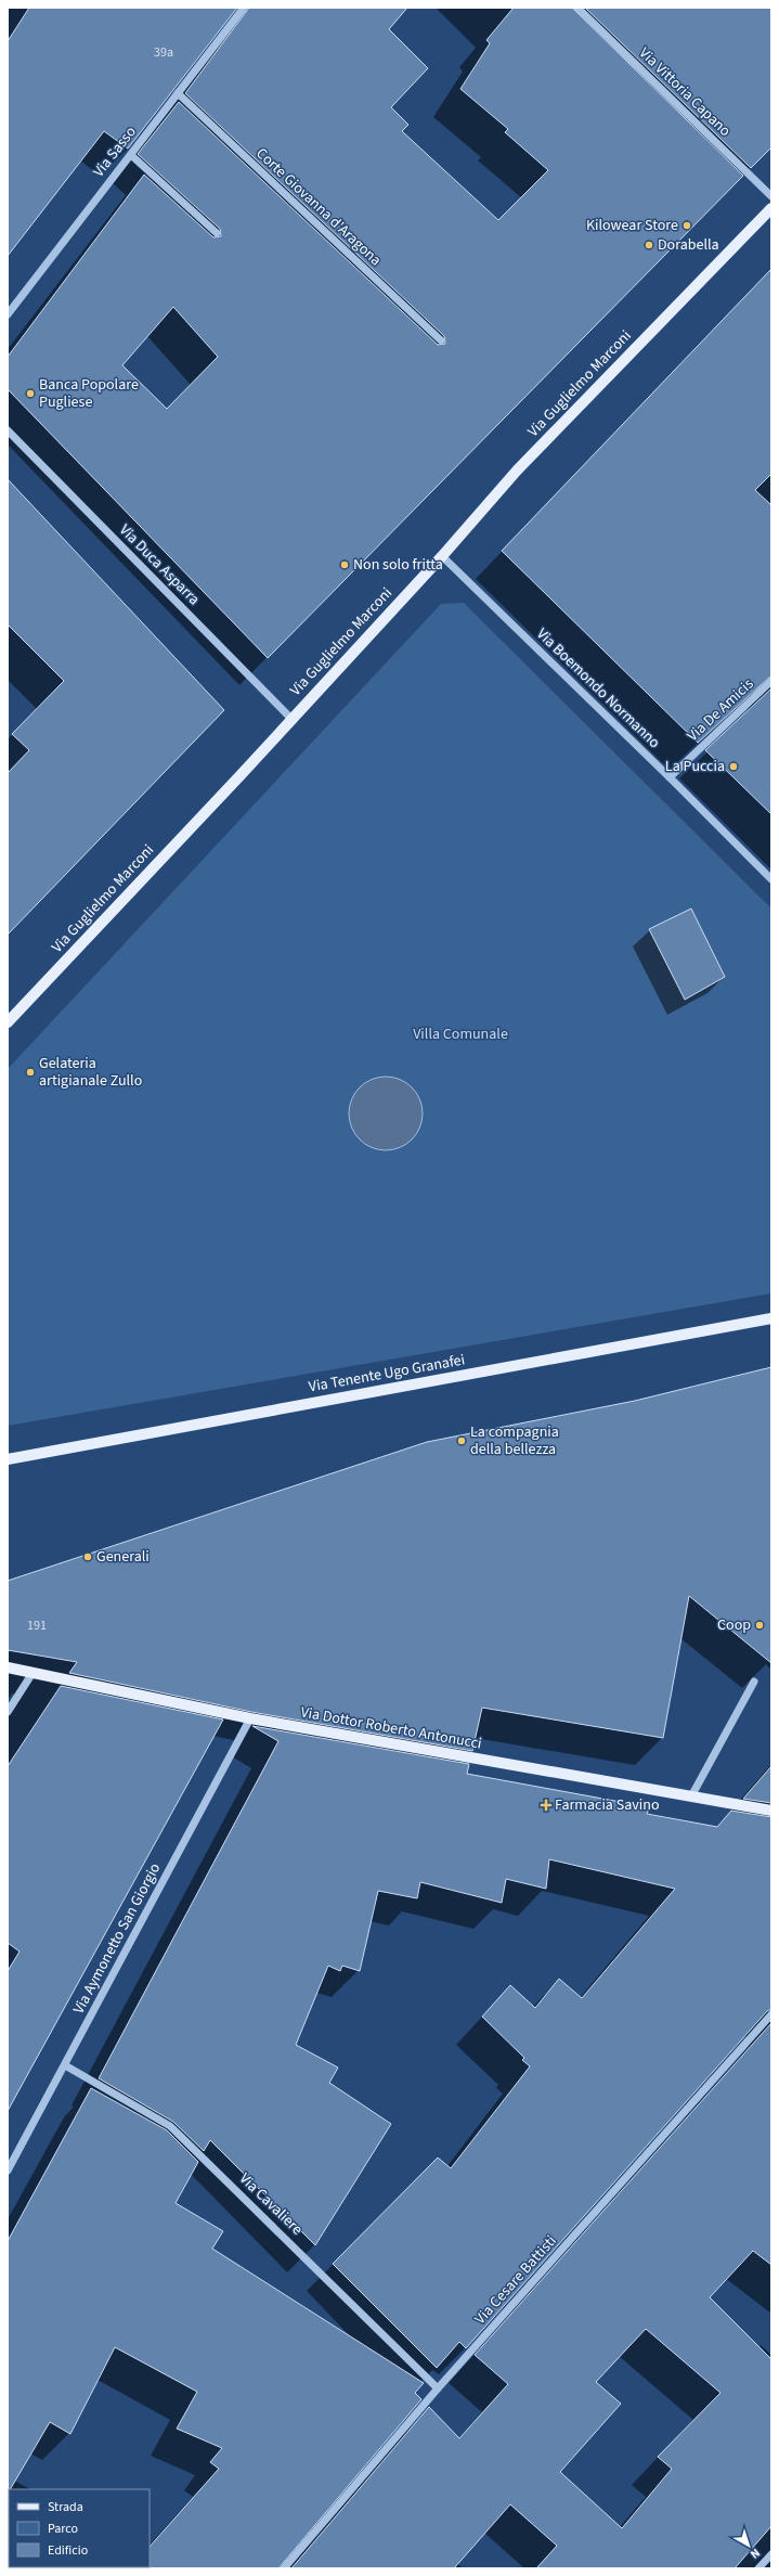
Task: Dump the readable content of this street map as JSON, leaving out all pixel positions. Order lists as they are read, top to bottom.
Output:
{
  "streets": {
    "main road": ["Via Guglielmo Marconi", "Via Tenente Ugo Granafei", "Via Dottor Roberto Antonucci"],
    "street": [
      "Via Vittoria Capano",
      "Via Sasso",
      "Corte Giovanna d'Aragona",
      "Via Duca Asparra",
      "Via Boemondo Normanno",
      "Via De Amicis",
      "Via Aymonetto San Giorgio",
      "Via Cavaliere",
      "Via Cesare Battisti"
    ]
  },
  "crossings": [
    ["Via Sasso", "Corte Giovanna d'Aragona"],
    ["Via Guglielmo Marconi", "Via Duca Asparra"],
    ["Via Guglielmo Marconi", "Via Boemondo Normanno"],
    ["Via Boemondo Normanno", "Via De Amicis"],
    ["Via Dottor Roberto Antonucci", "Via Aymonetto San Giorgio"],
    ["Via Aymonetto San Giorgio", "Via Cavaliere"],
    ["Via Cavaliere", "Via Cesare Battisti"]
  ],
  "parks": ["Villa Comunale"],
  "places": {
    "other": [
      "Kilowear Store",
      "Dorabella",
      "Banca Popolare Pugliese",
      "Non solo fritta",
      "La Puccia",
      "Gelateria artigianale Zullo",
      "La compagnia della bellezza",
      "Generali",
      "Coop"
    ],
    "health": ["Farmacia Savino"]
  },
  "house_numbers": ["39a", "191"],
  "legend": ["Strada", "Parco", "Edificio"],
  "north": "bottom right"
}
